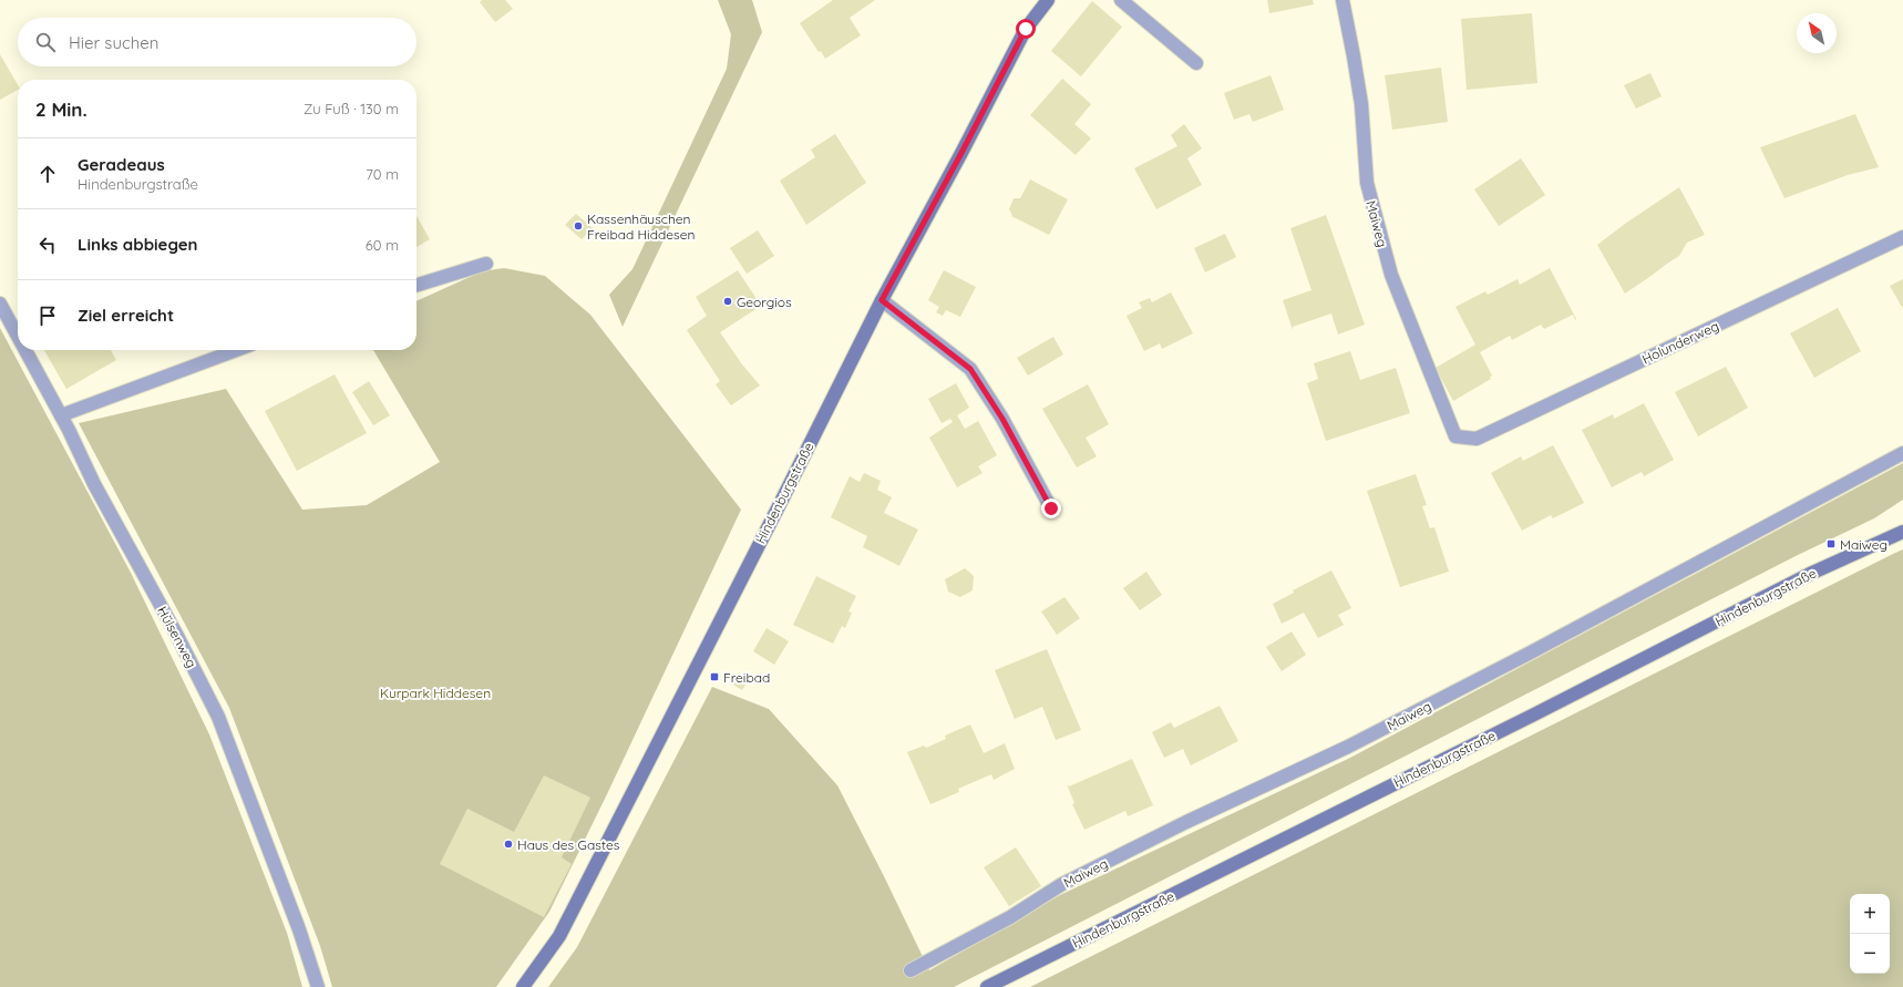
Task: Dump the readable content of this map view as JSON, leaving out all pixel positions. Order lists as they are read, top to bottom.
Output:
{
  "streets": {
    "main road": ["Hindenburgstraße"],
    "street": ["Maiweg", "Holunderweg", "Hülsenweg"]
  },
  "crossings": [
    ["Maiweg", "Holunderweg"]
  ],
  "parks": ["Kurpark Hiddesen"],
  "places": {
    "other": ["Kassenhäuschen Freibad Hiddesen", "Georgios", "Haus des Gastes"],
    "transit": ["Maiweg", "Freibad"]
  },
  "north": "top left",
  "page": {
    "search": "Hier suchen",
    "heading": ["2 Min.", "Zu Fuß · 130 m"],
    "list": [
      ["Geradeaus", "Hindenburgstraße", "70 m"],
      ["Links abbiegen", "60 m"],
      "Ziel erreicht"
    ],
    "map_buttons": ["+", "−"]
  }
}
